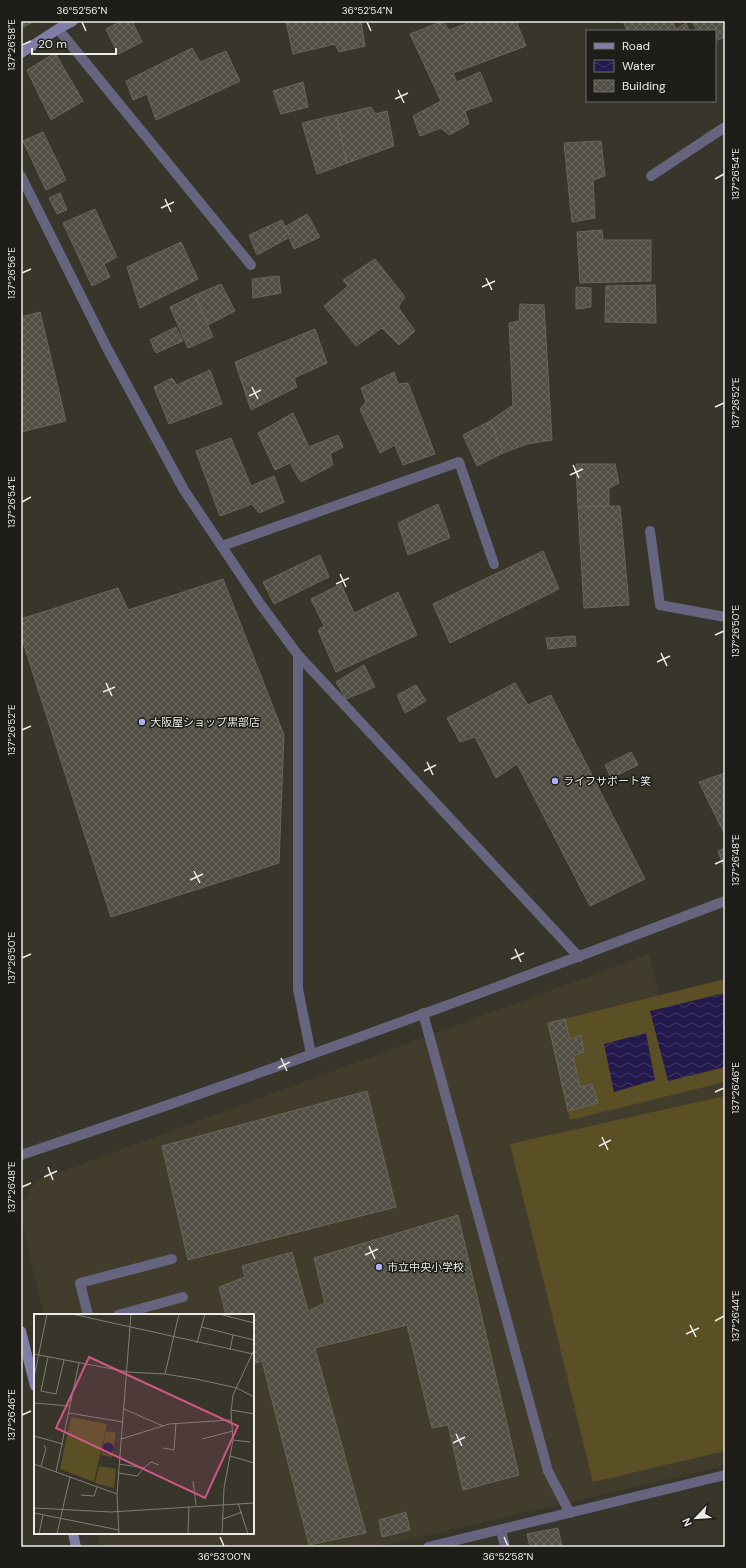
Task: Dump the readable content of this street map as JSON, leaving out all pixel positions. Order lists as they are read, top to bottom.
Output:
{
  "places": ["大阪屋ショップ黒部店", "ライフサポート笑", "市立中央小学校"],
  "legend": ["Road", "Water", "Building"],
  "scale_bar": "20 m",
  "north": "bottom left",
  "coordinates": [
    "36°52'56\"N",
    "36°52'54\"N",
    "137°26'58\"E",
    "137°26'54\"E",
    "137°26'56\"E",
    "137°26'52\"E",
    "137°26'50\"E",
    "137°26'48\"E",
    "137°26'46\"E",
    "137°26'44\"E",
    "36°53'00\"N",
    "36°52'58\"N"
  ]
}
